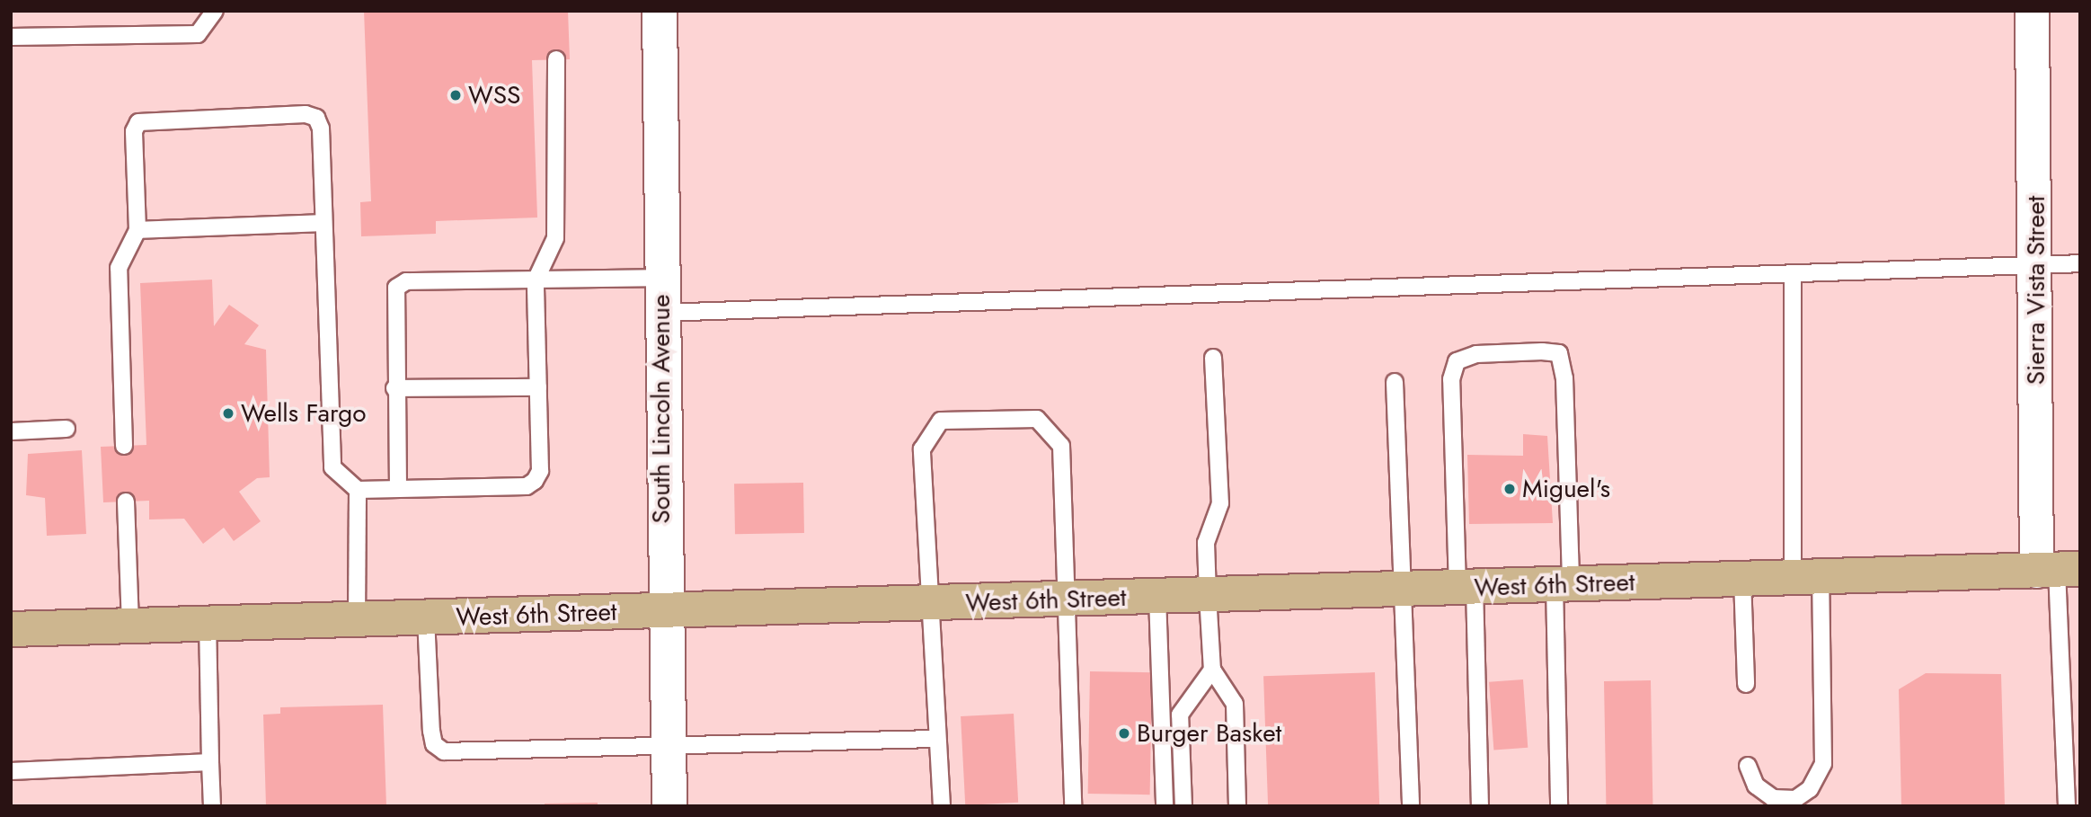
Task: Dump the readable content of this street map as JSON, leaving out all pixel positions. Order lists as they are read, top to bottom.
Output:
{
  "streets": {
    "main road": ["South Lincoln Avenue", "West 6th Street"],
    "street": ["Sierra Vista Street"]
  },
  "crossings": [
    ["Sierra Vista Street", "West 6th Street"],
    ["South Lincoln Avenue", "West 6th Street"]
  ],
  "places": [
    "WSS",
    "Wells Fargo",
    "Miguel's",
    "Burger Basket"
  ]
}
